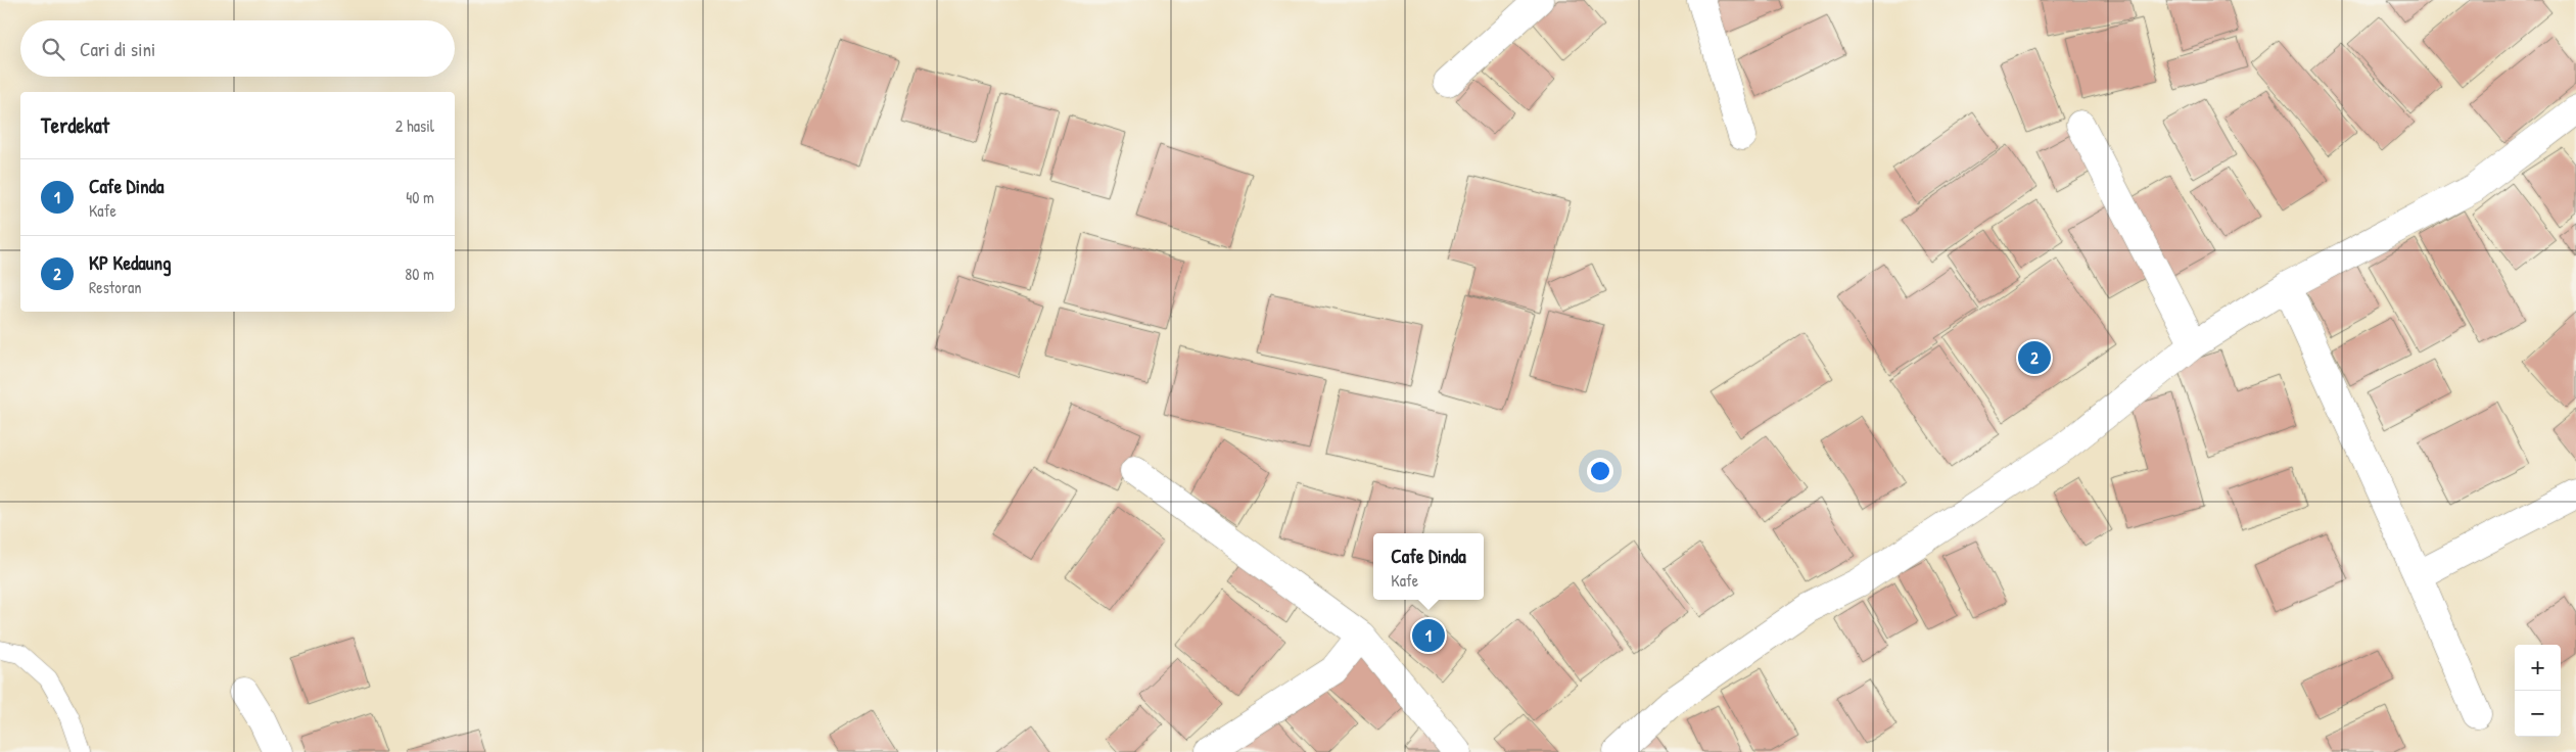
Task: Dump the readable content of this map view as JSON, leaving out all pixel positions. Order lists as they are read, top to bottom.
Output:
{
  "page": {
    "search": "Cari di sini",
    "heading": ["Terdekat", "2 hasil"],
    "list": [
      {
        "mark": "1",
        "name": "Cafe Dinda",
        "note": "Kafe",
        "value": "40 m"
      },
      {
        "mark": "2",
        "name": "KP Kedaung",
        "note": "Restoran",
        "value": "80 m"
      }
    ],
    "pins": ["2", "1"],
    "popup": ["Cafe Dinda", "Kafe"],
    "map_buttons": ["+", "−"]
  }
}
